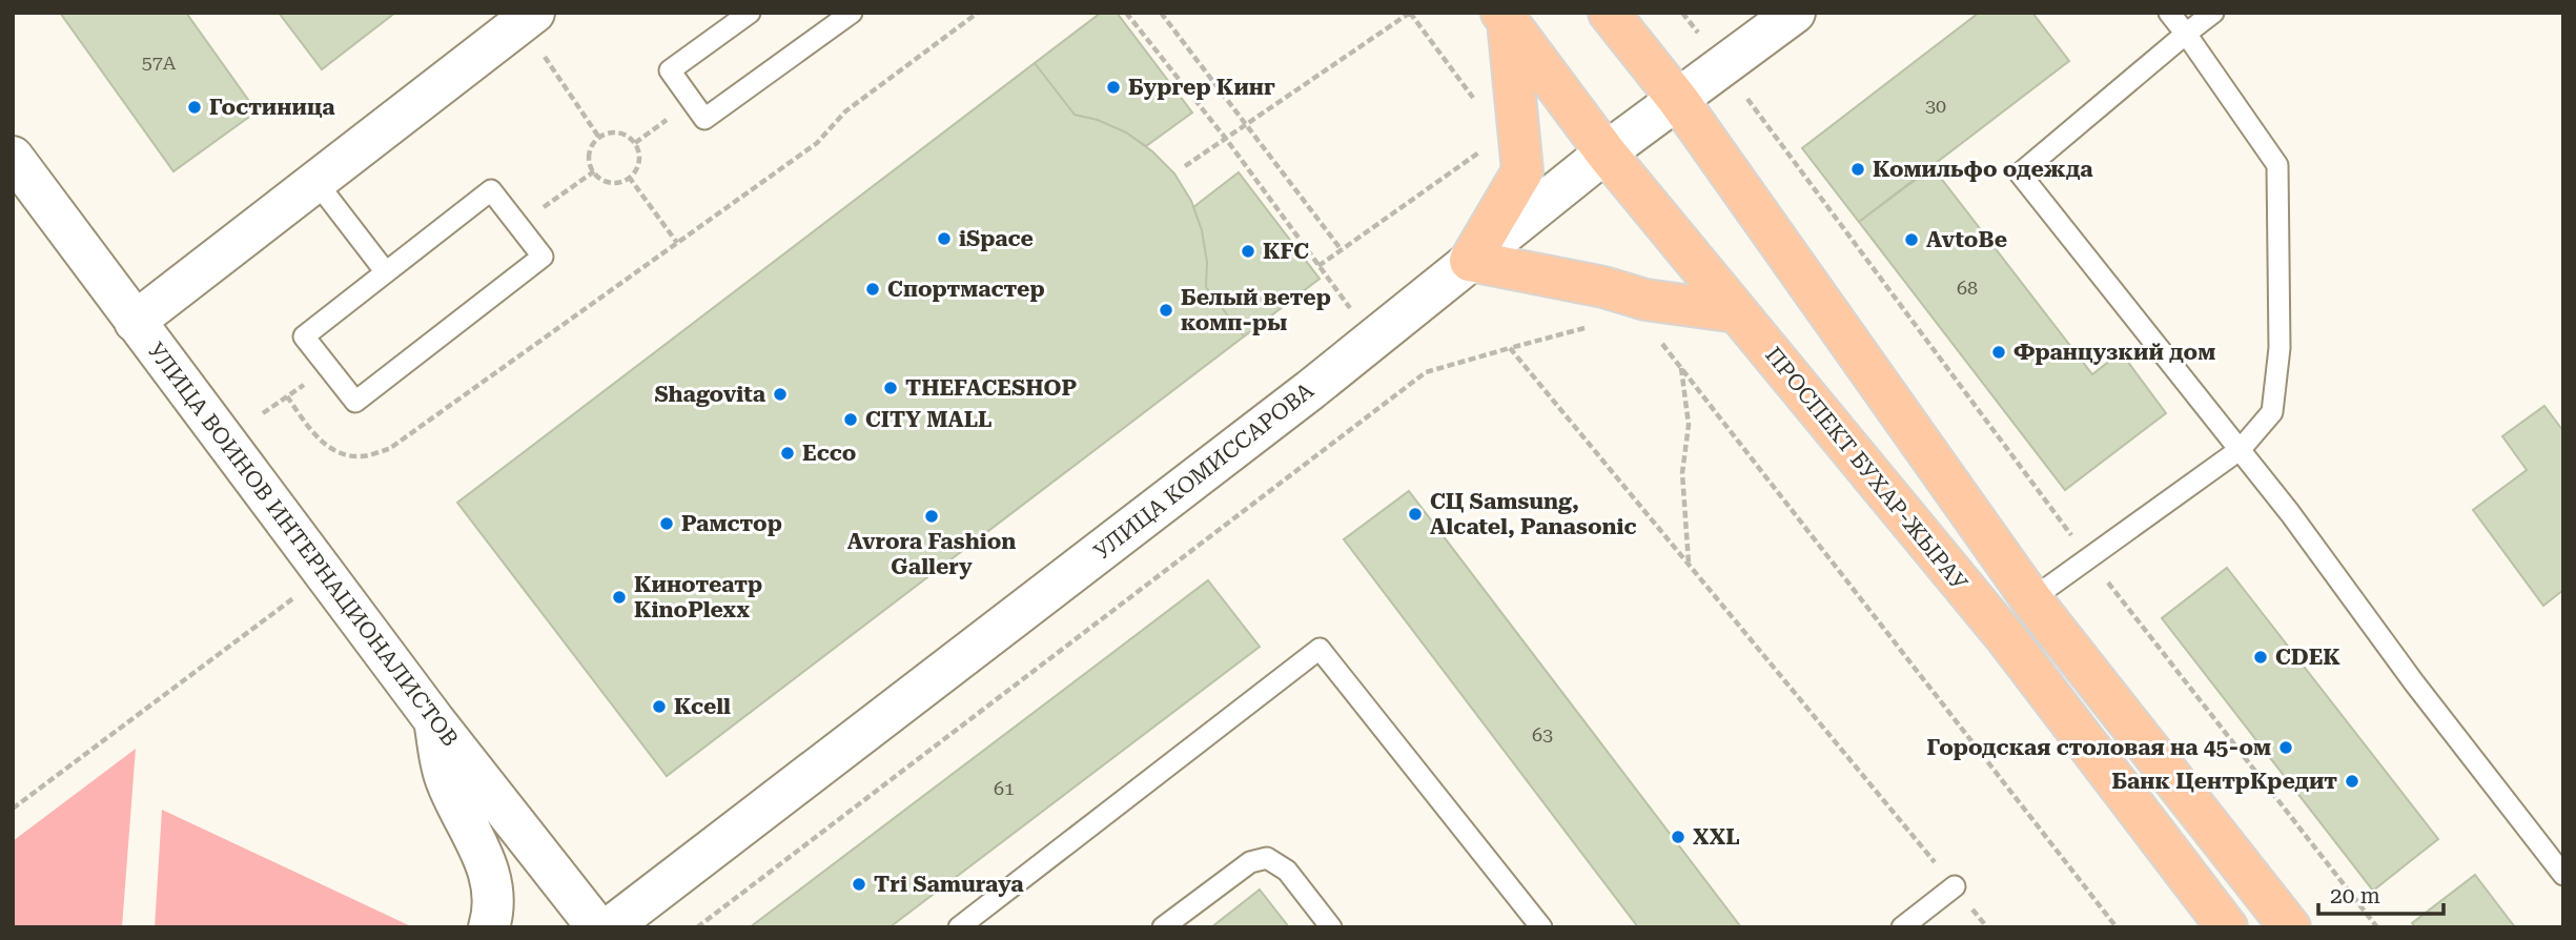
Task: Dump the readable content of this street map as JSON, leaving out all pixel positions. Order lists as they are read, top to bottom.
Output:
{
  "streets": {
    "main road": ["ПРОСПЕКТ БУХАР-ЖЫРАУ"],
    "street": ["УЛИЦА КОМИССАРОВА", "УЛИЦА ВОИНОВ ИНТЕРНАЦИОНАЛИСТОВ"]
  },
  "crossings": [
    ["ПРОСПЕКТ БУХАР-ЖЫРАУ", "УЛИЦА КОМИССАРОВА"]
  ],
  "places": [
    "Бургер Кинг",
    "Гостиница",
    "Комильфо одежда",
    "iSpace",
    "AvtoBe",
    "KFC",
    "Спортмастер",
    "Белый ветер комп-ры",
    "Французкий дом",
    "THEFACESHOP",
    "Shagovita",
    "CITY MALL",
    "Ecco",
    "СЦ Samsung, Alcatel, Panasonic",
    "Avrora Fashion Gallery",
    "Рамстор",
    "Кинотеатр KinoPlexx",
    "CDEK",
    "Kcell",
    "Городская столовая на 45-ом",
    "Банк ЦентрКредит",
    "XXL",
    "Tri Samuraya"
  ],
  "house_numbers": [
    "57А",
    "30",
    "68",
    "63",
    "61"
  ],
  "scale_bar": "20 m"
}
